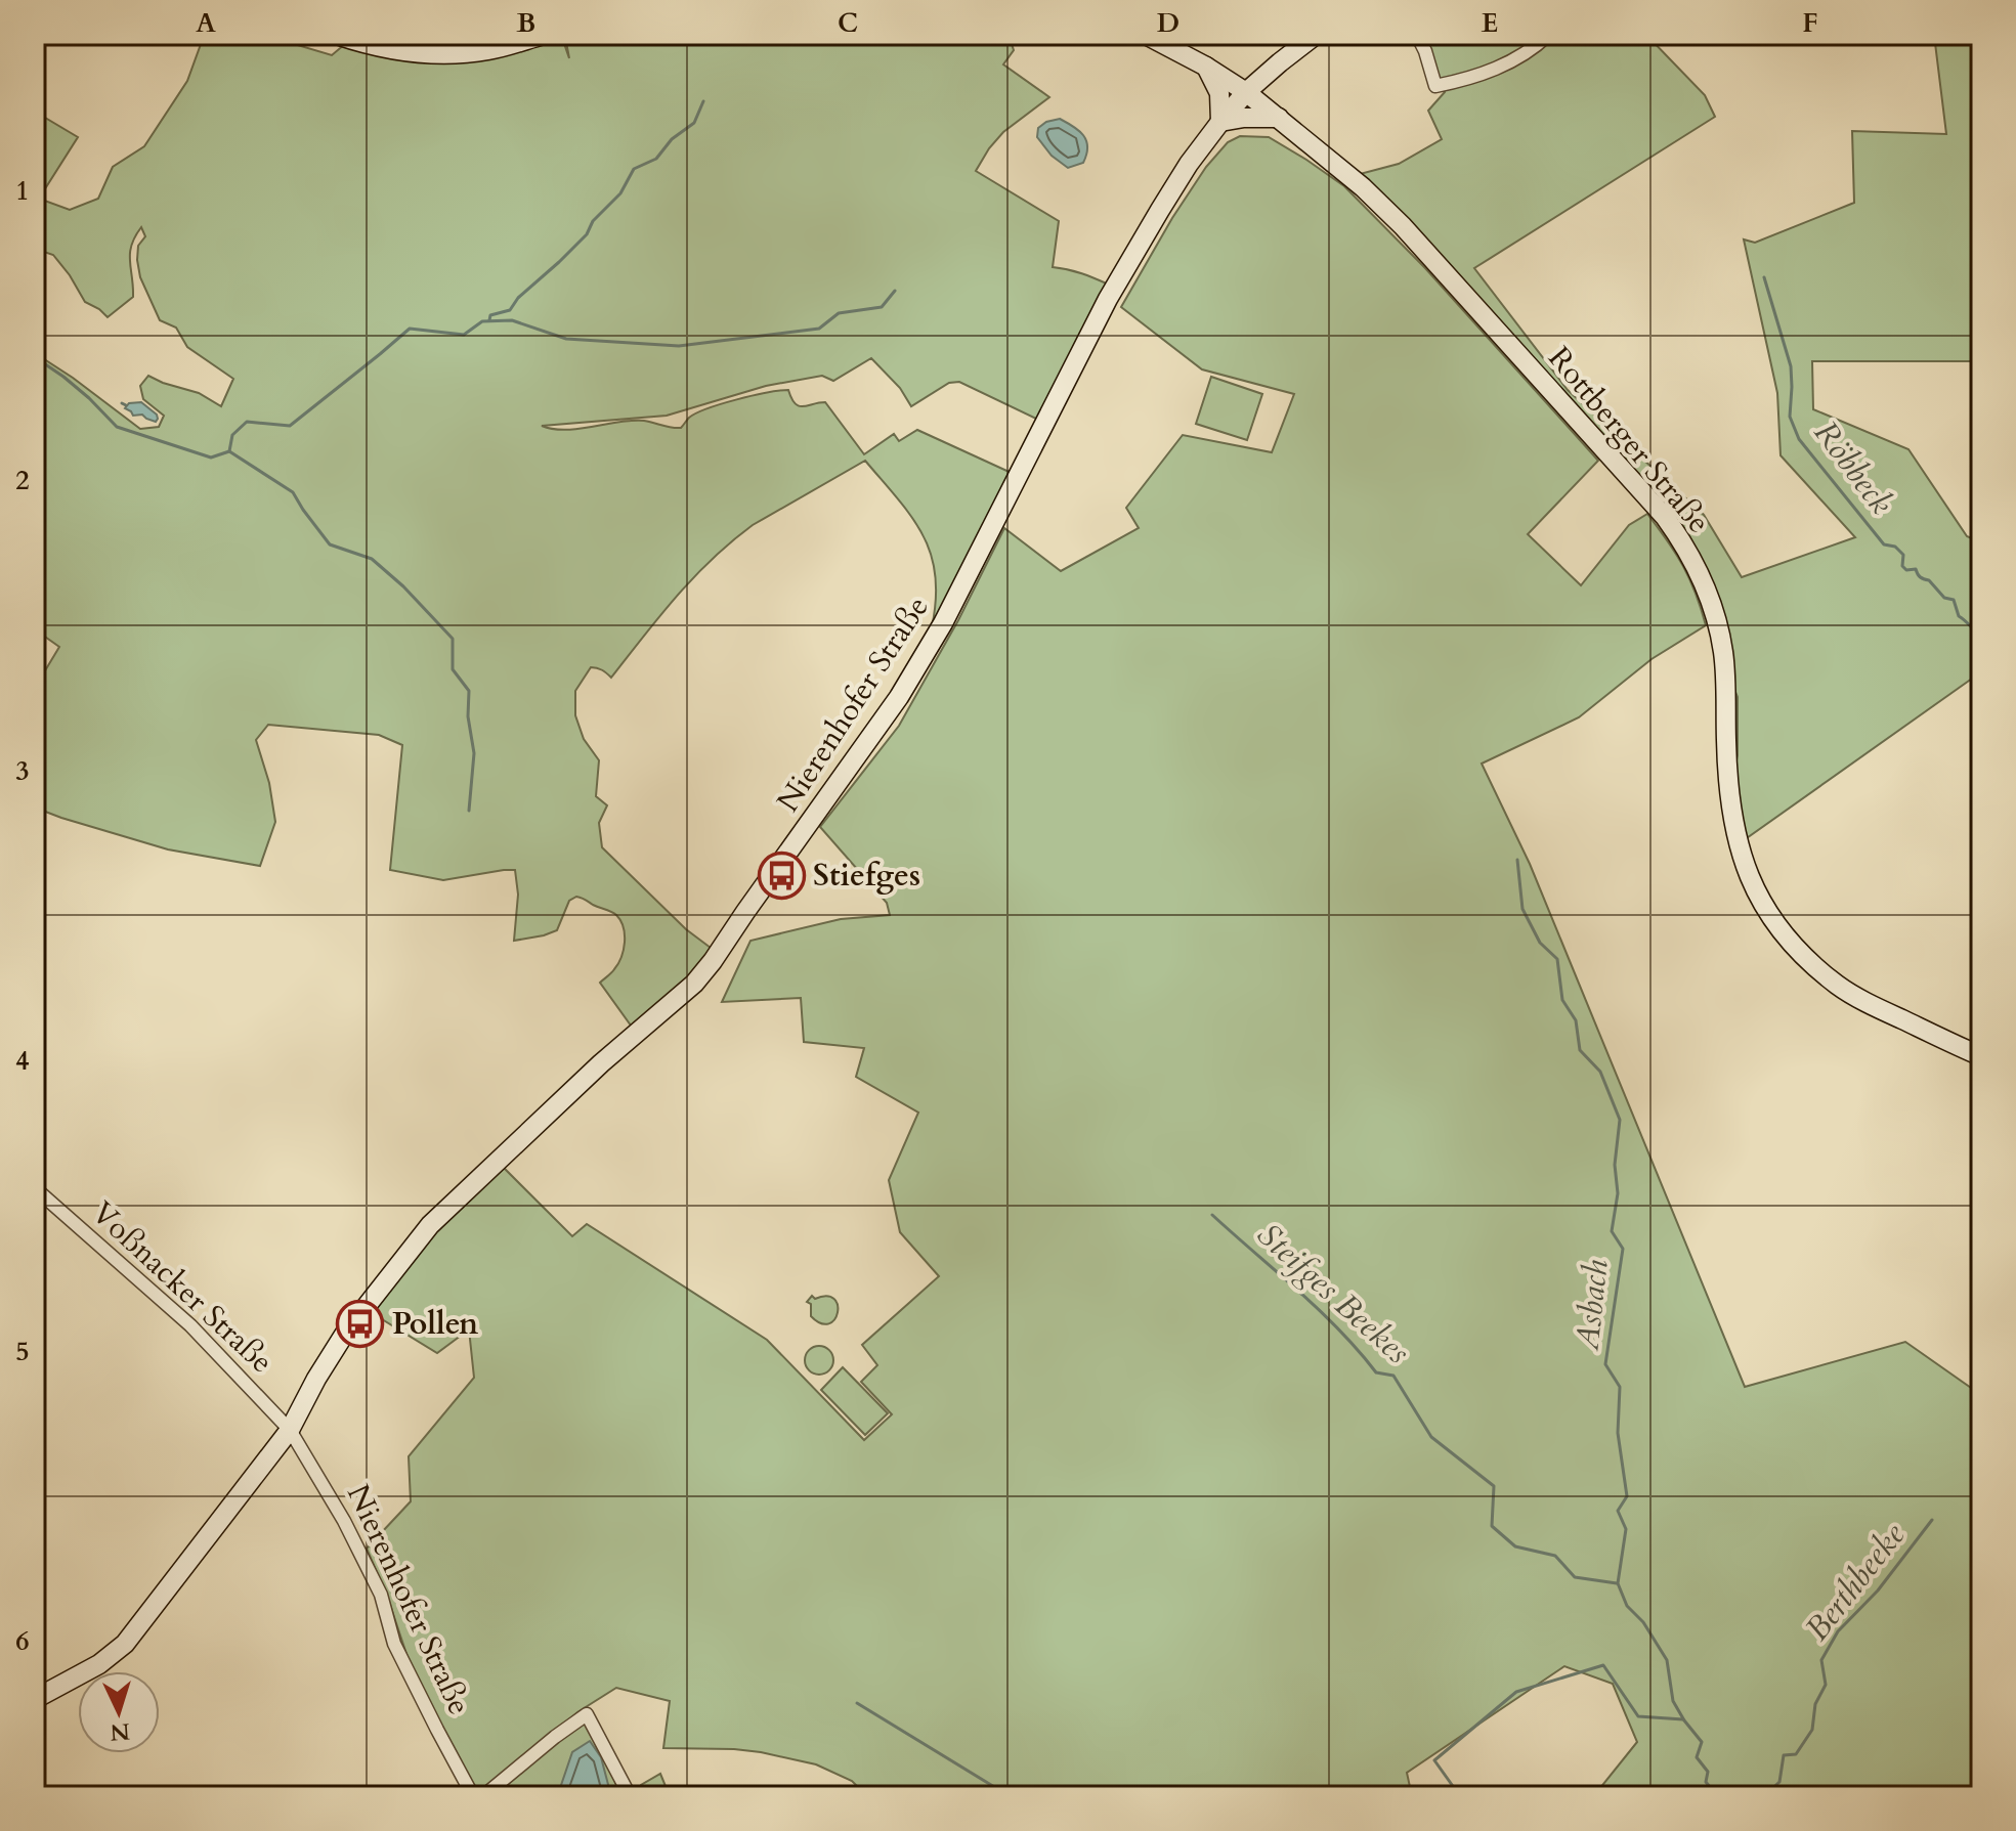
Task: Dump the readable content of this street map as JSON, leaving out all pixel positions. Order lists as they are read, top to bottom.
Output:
{
  "streets": {
    "street": ["Rottberger Straße", "Nierenhofer Straße", "Voßnacker Straße"]
  },
  "crossings": [
    ["Rottberger Straße", "Nierenhofer Straße"],
    ["Nierenhofer Straße", "Voßnacker Straße"]
  ],
  "water": [
    "Röbbeck",
    "Steifges Beekes",
    "Asbach",
    "Berthbeeke"
  ],
  "places": {
    "bus stop": ["Stiefges", "Pollen"]
  },
  "north": "bottom",
  "grid": {
    "columns": [
      "A",
      "B",
      "C",
      "D",
      "E",
      "F"
    ],
    "rows": [
      "1",
      "2",
      "3",
      "4",
      "5",
      "6"
    ]
  }
}
